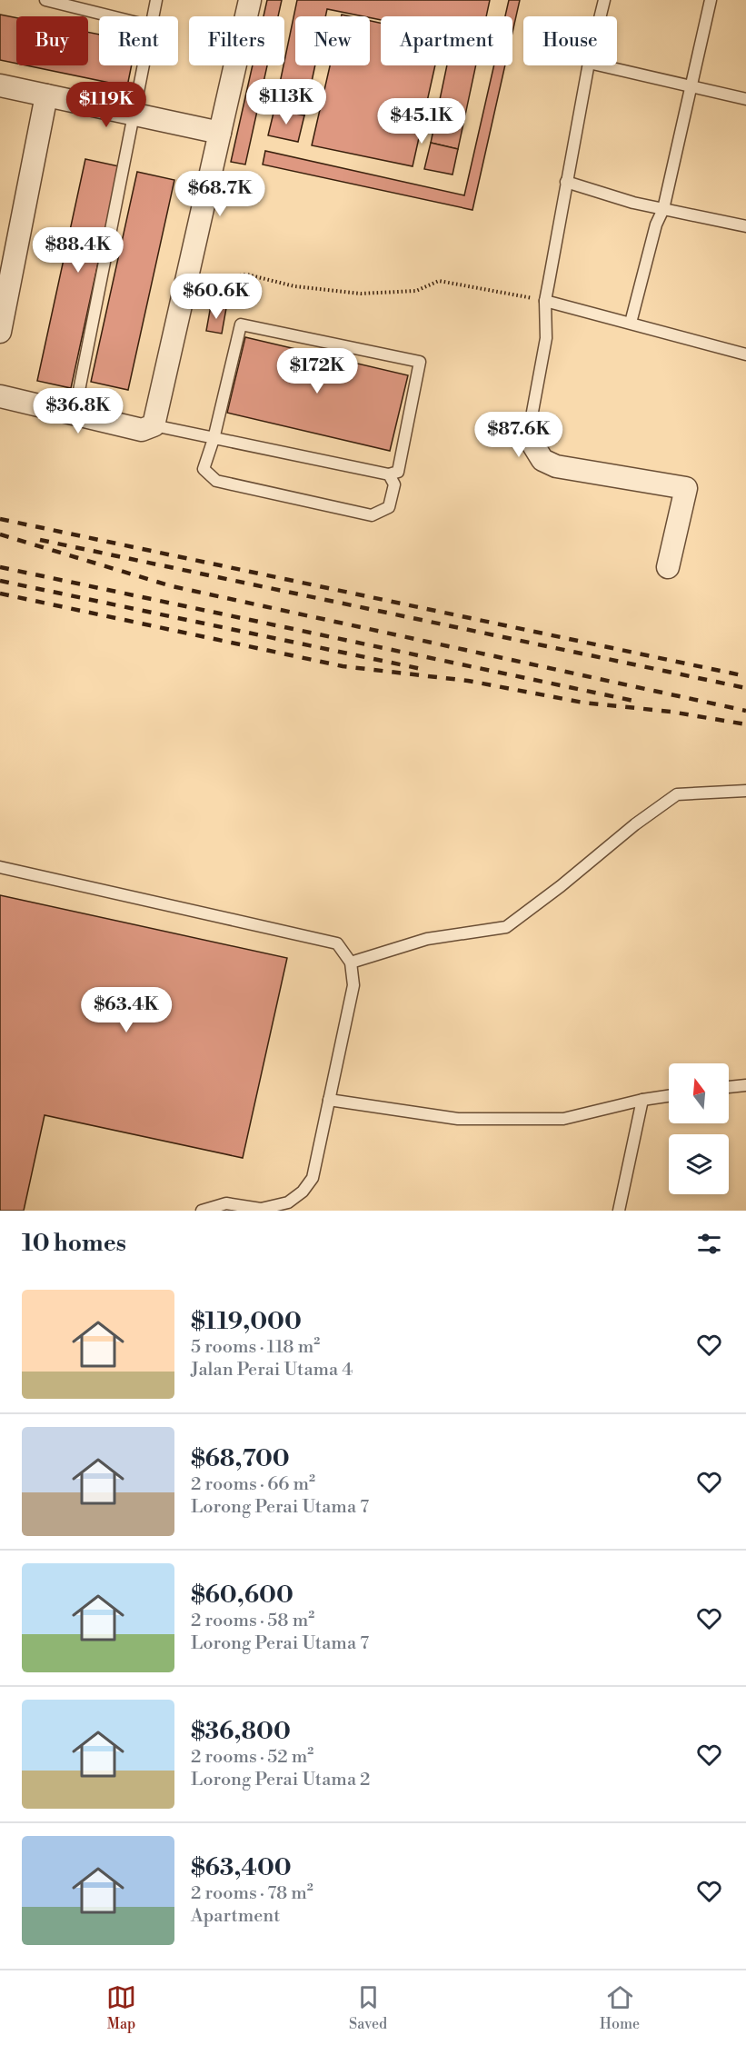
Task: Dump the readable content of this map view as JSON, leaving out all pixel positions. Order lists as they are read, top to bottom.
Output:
{
  "north": "top",
  "page": {
    "chip": [
      "Buy",
      "Rent",
      "Filters",
      "New",
      "Apartment",
      "House"
    ],
    "price": [
      "$113K",
      "$119K",
      "$45.1K",
      "$68.7K",
      "$88.4K",
      "$60.6K",
      "$172K",
      "$36.8K",
      "$87.6K",
      "$63.4K"
    ],
    "heading": "10 homes",
    "list": [
      {
        "name": "$119,000",
        "note": "5 rooms · 118 m² · Jalan Perai Utama 4"
      },
      {
        "name": "$68,700",
        "note": "2 rooms · 66 m² · Lorong Perai Utama 7"
      },
      {
        "name": "$60,600",
        "note": "2 rooms · 58 m² · Lorong Perai Utama 7"
      },
      {
        "name": "$36,800",
        "note": "2 rooms · 52 m² · Lorong Perai Utama 2"
      },
      {
        "name": "$63,400",
        "note": "2 rooms · 78 m² · Apartment"
      }
    ],
    "tabs": ["Map", "Saved", "Home"]
  }
}
